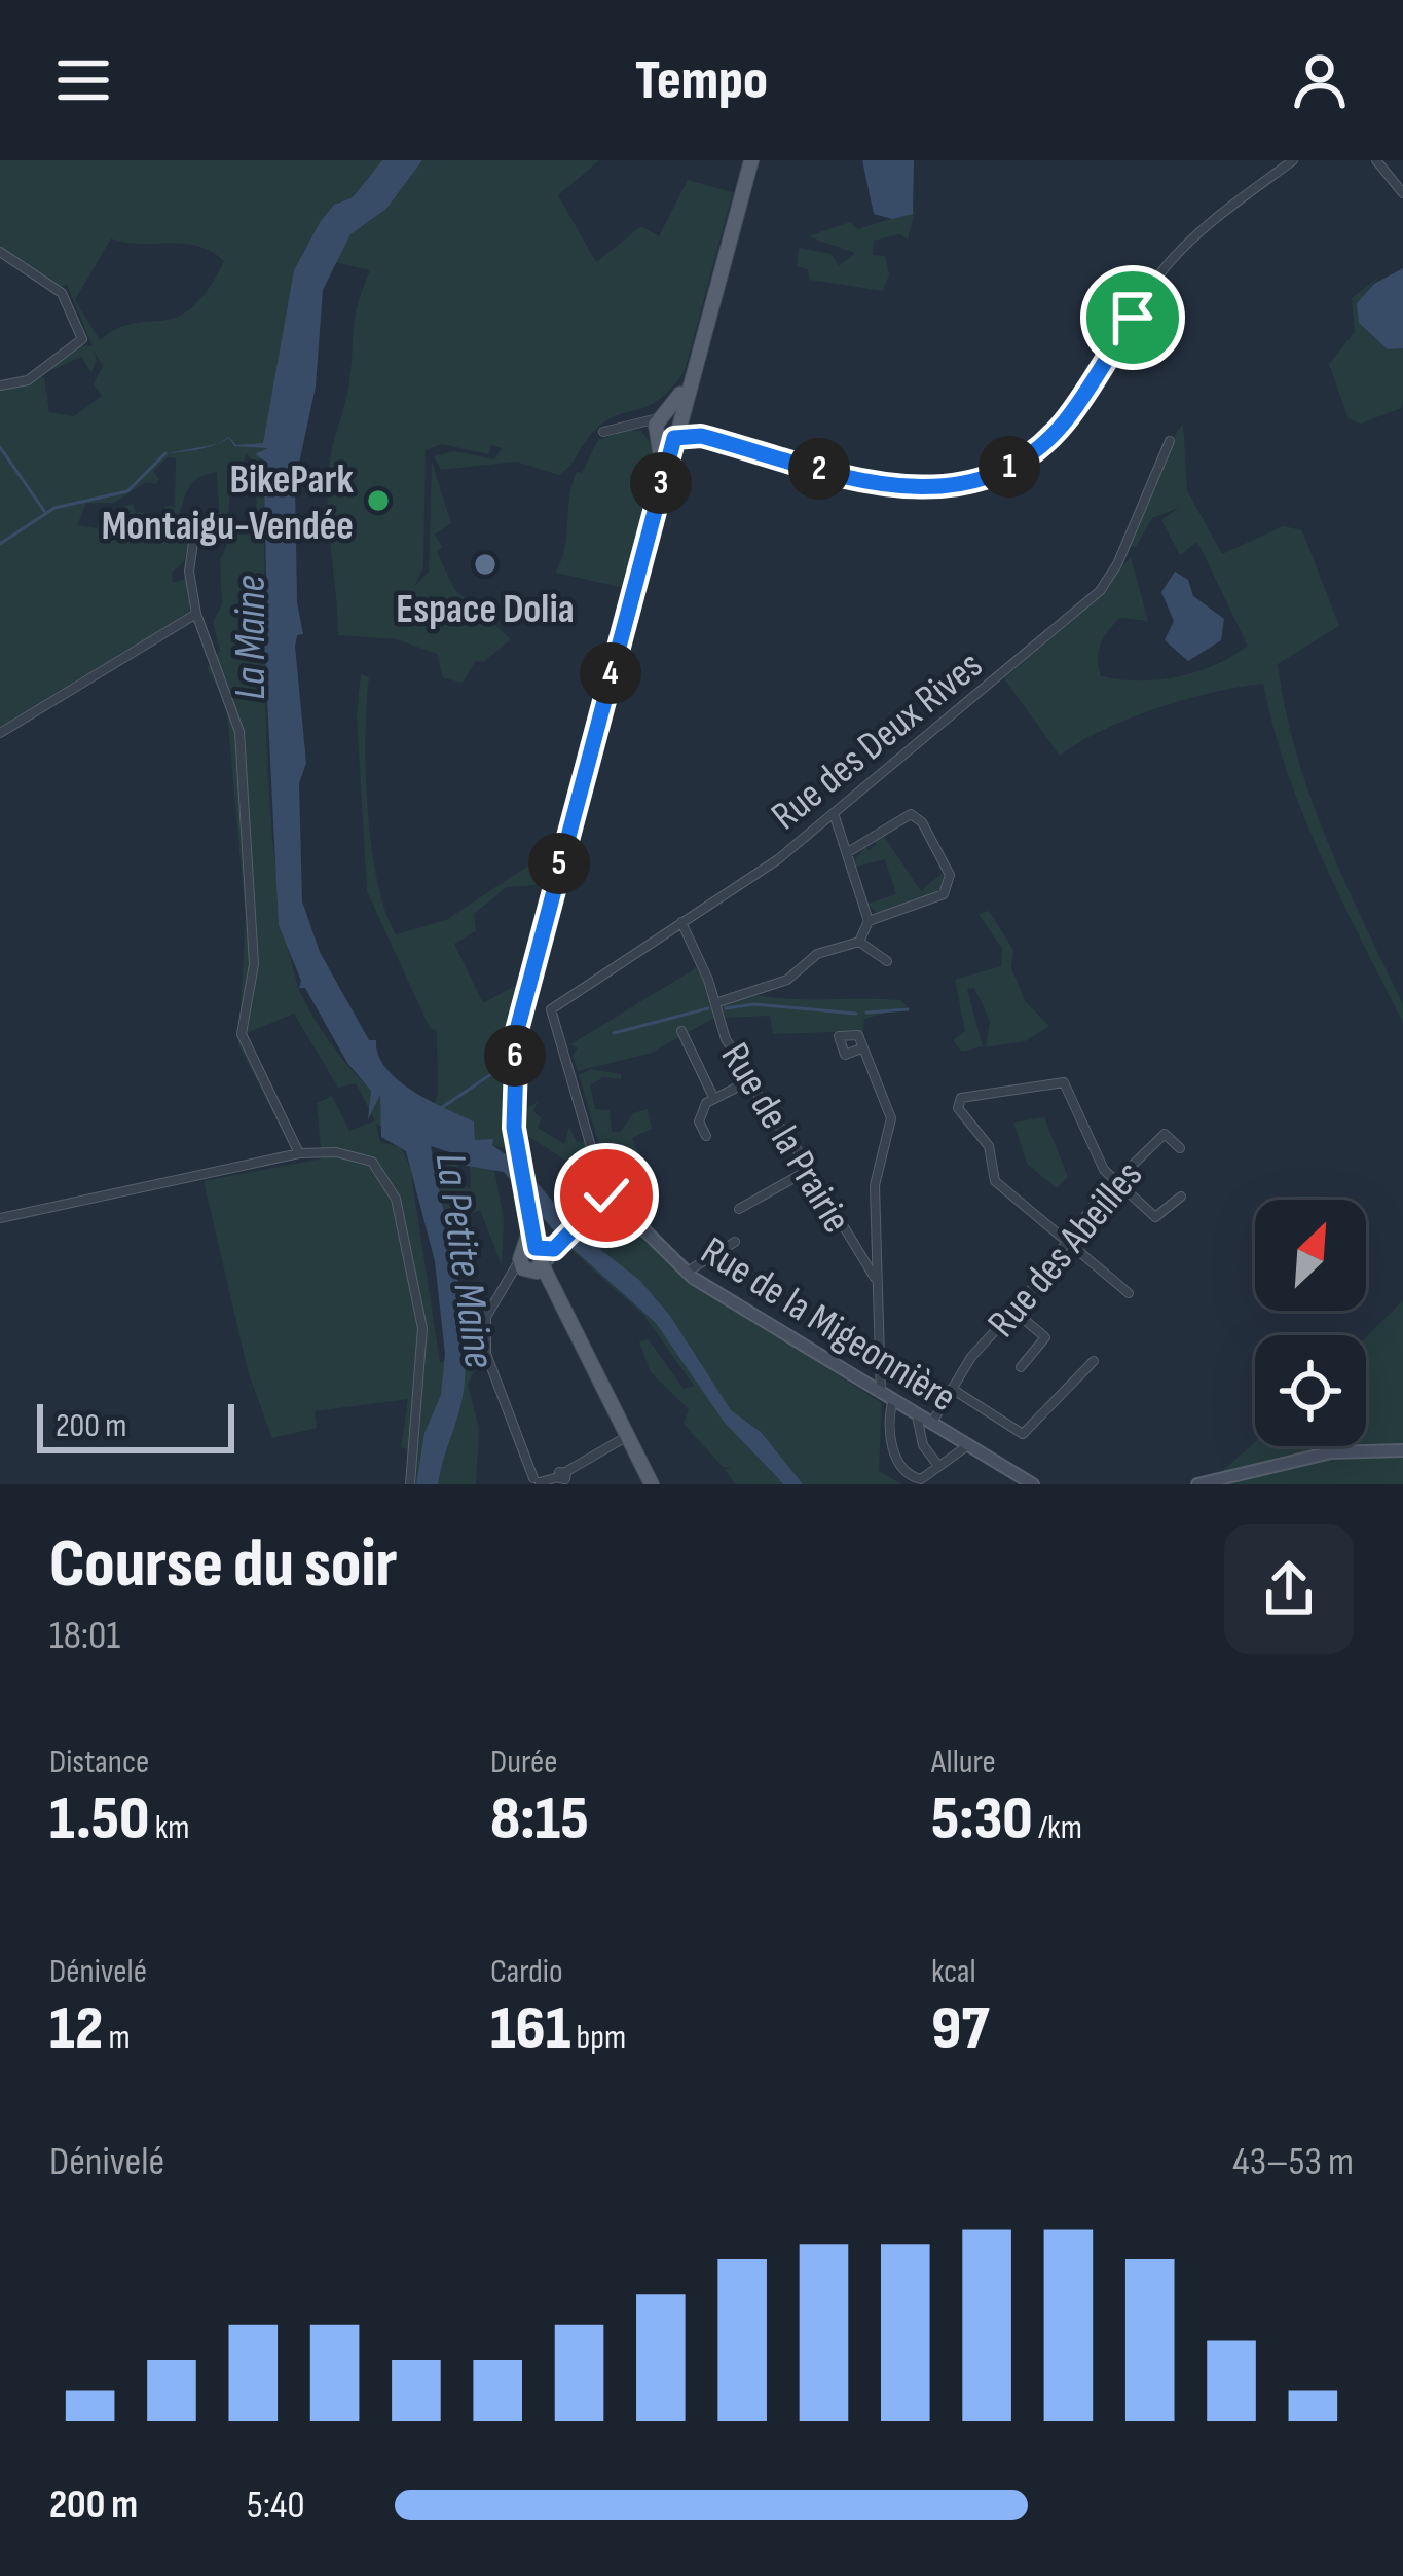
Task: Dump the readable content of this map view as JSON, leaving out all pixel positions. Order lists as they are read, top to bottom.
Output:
{
  "streets": {
    "street": [
      "Rue des Deux Rives",
      "Rue de la Prairie",
      "Rue des Abeilles",
      "Rue de la Migeonnière"
    ]
  },
  "crossings": [
    ["Rue des Deux Rives", "Rue de la Prairie"],
    ["Rue des Deux Rives", "Rue de la Migeonnière"],
    ["Rue des Abeilles", "Rue de la Migeonnière"]
  ],
  "water": ["La Maine", "La Petite Maine"],
  "places": ["BikePark Montaigu-Vendée", "Espace Dolia"],
  "scale_bar": "200 m",
  "north": "top right",
  "page": {
    "header": "Tempo",
    "pins": [
      "1",
      "2",
      "3",
      "4",
      "5",
      "6"
    ],
    "scale": "200 m",
    "heading": ["Course du soir", "18:01"],
    "stats": [
      ["Distance", "1.50 km"],
      ["Durée", "8:15"],
      ["Allure", "5:30 /km"],
      ["Dénivelé", "12 m"],
      ["Cardio", "161 bpm"],
      ["kcal", "97"]
    ],
    "chart": ["Dénivelé", "43–53 m"],
    "list": [
      {
        "name": "200 m",
        "note": "5:40"
      }
    ]
  }
}
